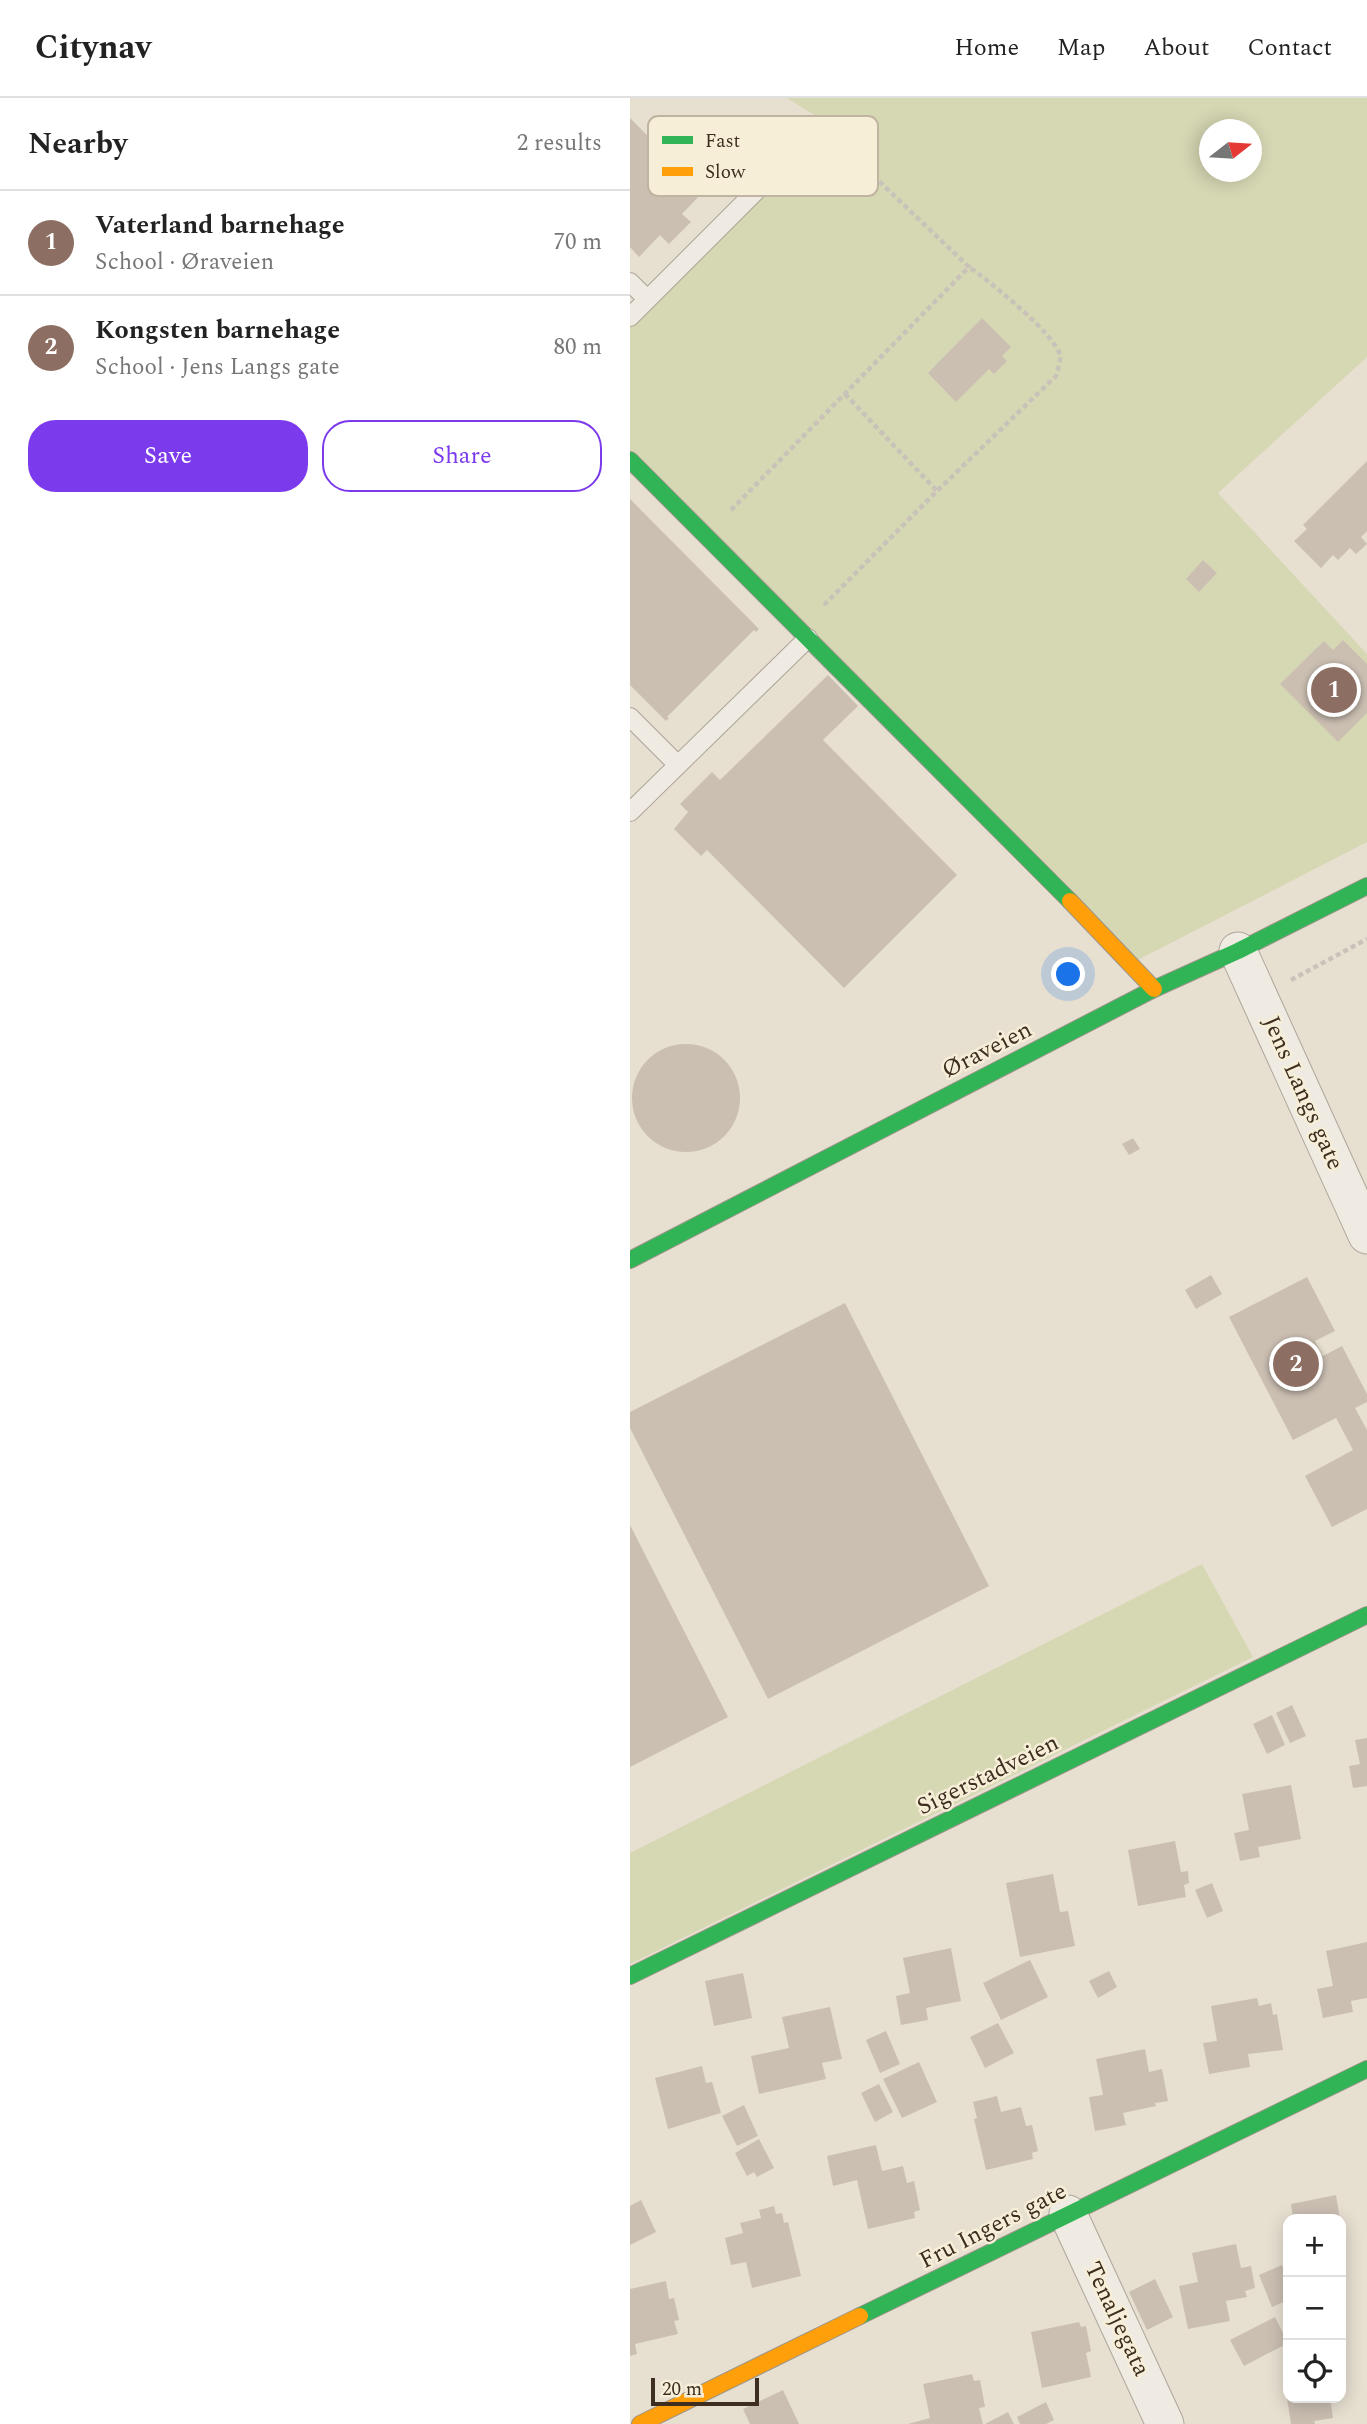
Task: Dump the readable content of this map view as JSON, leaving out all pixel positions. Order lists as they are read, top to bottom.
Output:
{
  "streets": {
    "street": [
      "Øraveien",
      "Jens Langs gate",
      "Sigerstadveien",
      "Fru Ingers gate",
      "Tenaljegata"
    ]
  },
  "crossings": [
    ["Øraveien", "Jens Langs gate"],
    ["Fru Ingers gate", "Tenaljegata"]
  ],
  "legend": ["Fast", "Slow"],
  "scale_bar": "20 m",
  "north": "right",
  "page": {
    "header": "Citynav",
    "nav": [
      "Home",
      "Map",
      "About",
      "Contact"
    ],
    "heading": ["Nearby", "2 results"],
    "list": [
      {
        "mark": "1",
        "name": "Vaterland barnehage",
        "note": "School · Øraveien",
        "value": "70 m"
      },
      {
        "mark": "2",
        "name": "Kongsten barnehage",
        "note": "School · Jens Langs gate",
        "value": "80 m"
      }
    ],
    "buttons": ["Save", "Share"],
    "pins": ["1", "2"],
    "map_buttons": ["+", "−"],
    "scale": "20 m"
  }
}
